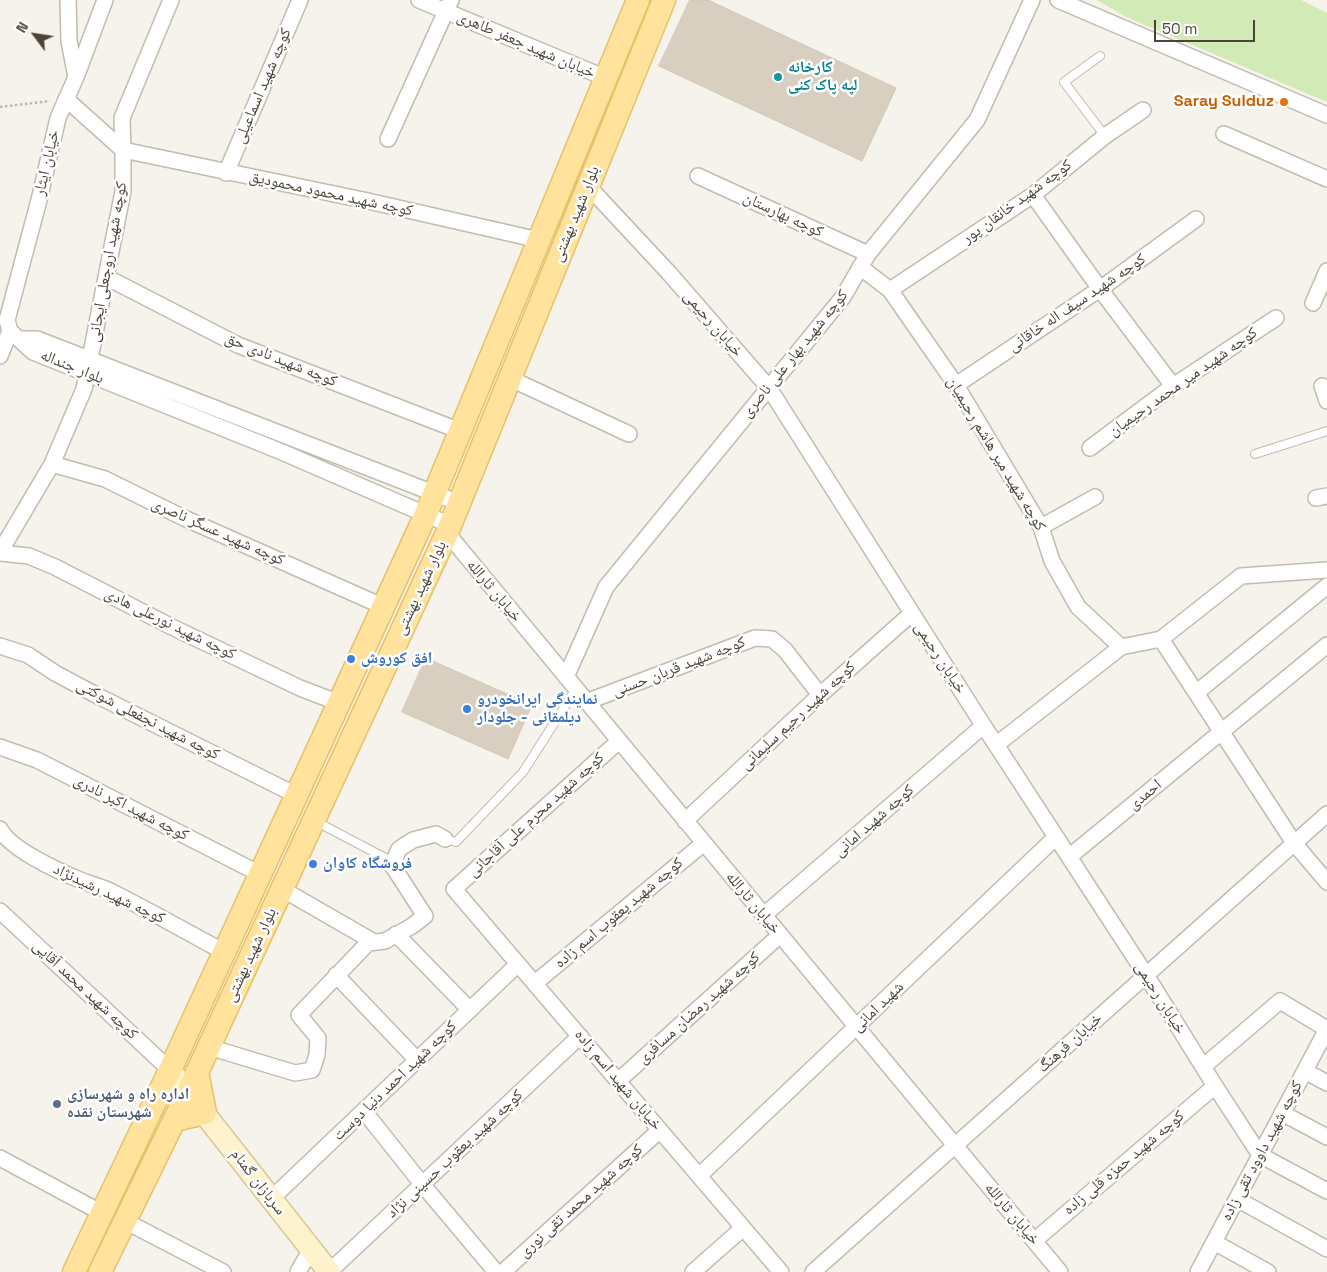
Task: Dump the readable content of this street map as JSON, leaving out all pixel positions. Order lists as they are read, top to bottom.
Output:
{
  "streets": {
    "main road": ["بلوار شهید بهشتی"],
    "street": [
      "خیابان شهید جعفر طاهری",
      "کوچه شهید اسماعیلی",
      "خیابان ایثار",
      "کوچه شهید محمود محمودیق",
      "کوچه شهید خانقان پور",
      "کوچه بهارستان",
      "کوچه شهید اروجعلی ایجانی",
      "کوچه شهید سیف اله خاقانی",
      "خیابان رحیمی",
      "کوچه شهید بهار علی ناصری",
      "کوچه شهید نادی حق",
      "بلوار جنداله",
      "کوچه شهید میر محمد رحیمیان",
      "کوچه شهید میر هاشم رحیمیان",
      "کوچه شهید عسگر ناصری",
      "خیابان ثارالله",
      "کوچه شهید نورعلی هادی",
      "کوچه شهید قربان حسنی",
      "کوچه شهید رحیم سلیمانی",
      "کوچه شهید نجفعلی شوکتی",
      "احمدی",
      "کوچه شهید اکبر نادری",
      "کوچه شهید محرم علی آقاجانی",
      "کوچه شهید امانی",
      "کوچه شهید رشیدنژاد",
      "کوچه شهید یعقوب اسم زاده",
      "کوچه شهید محمد آقایی",
      "شهید امانی",
      "کوچه شهید رمضان مسافری",
      "خیابان فرهنگ",
      "خیابان شهید اسم زاده",
      "کوچه شهید احمد دنیا دوست",
      "کوچه شهید داوود تقی زاده",
      "کوچه شهید یعقوب حسینی نژاد",
      "کوچه شهید حمزه قلی زاده",
      "سربازان گمنام",
      "کوچه شهید محمد تقی نوری"
    ]
  },
  "crossings": [
    ["خیابان شهید جعفر طاهری", "بلوار شهید بهشتی"],
    ["کوچه شهید اسماعیلی", "کوچه شهید محمود محمودیق"],
    ["خیابان ایثار", "بلوار جنداله"],
    ["کوچه شهید محمود محمودیق", "بلوار شهید بهشتی"],
    ["کوچه شهید محمود محمودیق", "کوچه شهید اروجعلی ایجانی"],
    ["کوچه شهید خانقان پور", "کوچه شهید میر هاشم رحیمیان"],
    ["بلوار شهید بهشتی", "خیابان رحیمی"],
    ["بلوار شهید بهشتی", "کوچه شهید نادی حق"],
    ["بلوار شهید بهشتی", "بلوار جنداله"],
    ["بلوار شهید بهشتی", "کوچه شهید عسگر ناصری"],
    ["بلوار شهید بهشتی", "خیابان ثارالله"],
    ["بلوار شهید بهشتی", "کوچه شهید نورعلی هادی"],
    ["بلوار شهید بهشتی", "کوچه شهید نجفعلی شوکتی"],
    ["بلوار شهید بهشتی", "کوچه شهید اکبر نادری"],
    ["بلوار شهید بهشتی", "کوچه شهید رشیدنژاد"],
    ["بلوار شهید بهشتی", "کوچه شهید محمد آقایی"],
    ["بلوار شهید بهشتی", "سربازان گمنام"],
    ["کوچه بهارستان", "کوچه شهید بهار علی ناصری"],
    ["کوچه بهارستان", "کوچه شهید میر هاشم رحیمیان"],
    ["کوچه شهید اروجعلی ایجانی", "کوچه شهید نادی حق"],
    ["کوچه شهید اروجعلی ایجانی", "بلوار جنداله"],
    ["کوچه شهید اروجعلی ایجانی", "کوچه شهید عسگر ناصری"],
    ["کوچه شهید اروجعلی ایجانی", "کوچه شهید نورعلی هادی"],
    ["کوچه شهید سیف اله خاقانی", "کوچه شهید میر هاشم رحیمیان"],
    ["خیابان رحیمی", "کوچه شهید بهار علی ناصری"],
    ["خیابان رحیمی", "کوچه شهید رحیم سلیمانی"],
    ["خیابان رحیمی", "احمدی"],
    ["خیابان رحیمی", "کوچه شهید امانی"],
    ["خیابان رحیمی", "شهید امانی"],
    ["خیابان رحیمی", "خیابان فرهنگ"],
    ["خیابان رحیمی", "کوچه شهید داوود تقی زاده"],
    ["خیابان رحیمی", "کوچه شهید حمزه قلی زاده"],
    ["کوچه شهید بهار علی ناصری", "کوچه شهید میر هاشم رحیمیان"],
    ["کوچه شهید بهار علی ناصری", "خیابان ثارالله"],
    ["بلوار جنداله", "خیابان ثارالله"],
    ["خیابان ثارالله", "کوچه شهید قربان حسنی"],
    ["خیابان ثارالله", "کوچه شهید رحیم سلیمانی"],
    ["خیابان ثارالله", "کوچه شهید محرم علی آقاجانی"],
    ["خیابان ثارالله", "کوچه شهید امانی"],
    ["خیابان ثارالله", "کوچه شهید یعقوب اسم زاده"],
    ["خیابان ثارالله", "شهید امانی"],
    ["خیابان ثارالله", "کوچه شهید رمضان مسافری"],
    ["خیابان ثارالله", "خیابان فرهنگ"],
    ["خیابان ثارالله", "کوچه شهید حمزه قلی زاده"],
    ["کوچه شهید قربان حسنی", "کوچه شهید رحیم سلیمانی"],
    ["کوچه شهید محرم علی آقاجانی", "خیابان شهید اسم زاده"],
    ["کوچه شهید یعقوب اسم زاده", "خیابان شهید اسم زاده"],
    ["کوچه شهید محمد آقایی", "سربازان گمنام"],
    ["شهید امانی", "خیابان شهید اسم زاده"],
    ["کوچه شهید رمضان مسافری", "خیابان شهید اسم زاده"],
    ["خیابان شهید اسم زاده", "کوچه شهید احمد دنیا دوست"],
    ["خیابان شهید اسم زاده", "کوچه شهید یعقوب حسینی نژاد"],
    ["خیابان شهید اسم زاده", "کوچه شهید محمد تقی نوری"],
    ["کوچه شهید احمد دنیا دوست", "سربازان گمنام"],
    ["کوچه شهید یعقوب حسینی نژاد", "سربازان گمنام"]
  ],
  "places": [
    "کارخانه لپه پاک کنی",
    "Saray Sulduz",
    "افق کوروش",
    "نمایندگی ایرانخودرو دیلمقانی - جلودار",
    "فروشگاه کاوان",
    "اداره راه و شهرسازی شهرستان نقده"
  ],
  "scale_bar": "50 m",
  "north": "top left"
}
